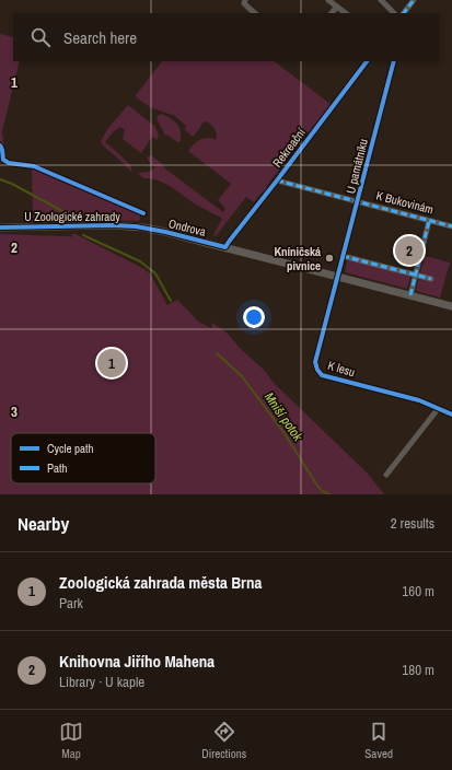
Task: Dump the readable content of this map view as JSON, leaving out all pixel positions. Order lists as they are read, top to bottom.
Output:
{
  "streets": {
    "street": [
      "Rekreační",
      "U památníku",
      "K Bukovinám",
      "U Zoologické zahrady",
      "Ondrova",
      "K lesu"
    ]
  },
  "crossings": [
    ["Rekreační", "K Bukovinám"],
    ["Rekreační", "Ondrova"],
    ["U památníku", "K Bukovinám"],
    ["U památníku", "Ondrova"],
    ["U památníku", "K lesu"],
    ["U Zoologické zahrady", "Ondrova"],
    ["Ondrova", "K lesu"]
  ],
  "water": ["Mniší potok"],
  "places": ["Kníničská pivnice"],
  "legend": ["Cycle path", "Path"],
  "page": {
    "search": "Search here",
    "pins": ["2", "1"],
    "heading": ["Nearby", "2 results"],
    "list": [
      {
        "mark": "1",
        "name": "Zoologická zahrada města Brna",
        "note": "Park",
        "value": "160 m"
      },
      {
        "mark": "2",
        "name": "Knihovna Jiřího Mahena",
        "note": "Library · U kaple",
        "value": "180 m"
      }
    ],
    "nav": ["Map", "Directions", "Saved"]
  },
  "grid": {
    "rows": ["1", "2", "3"]
  }
}
